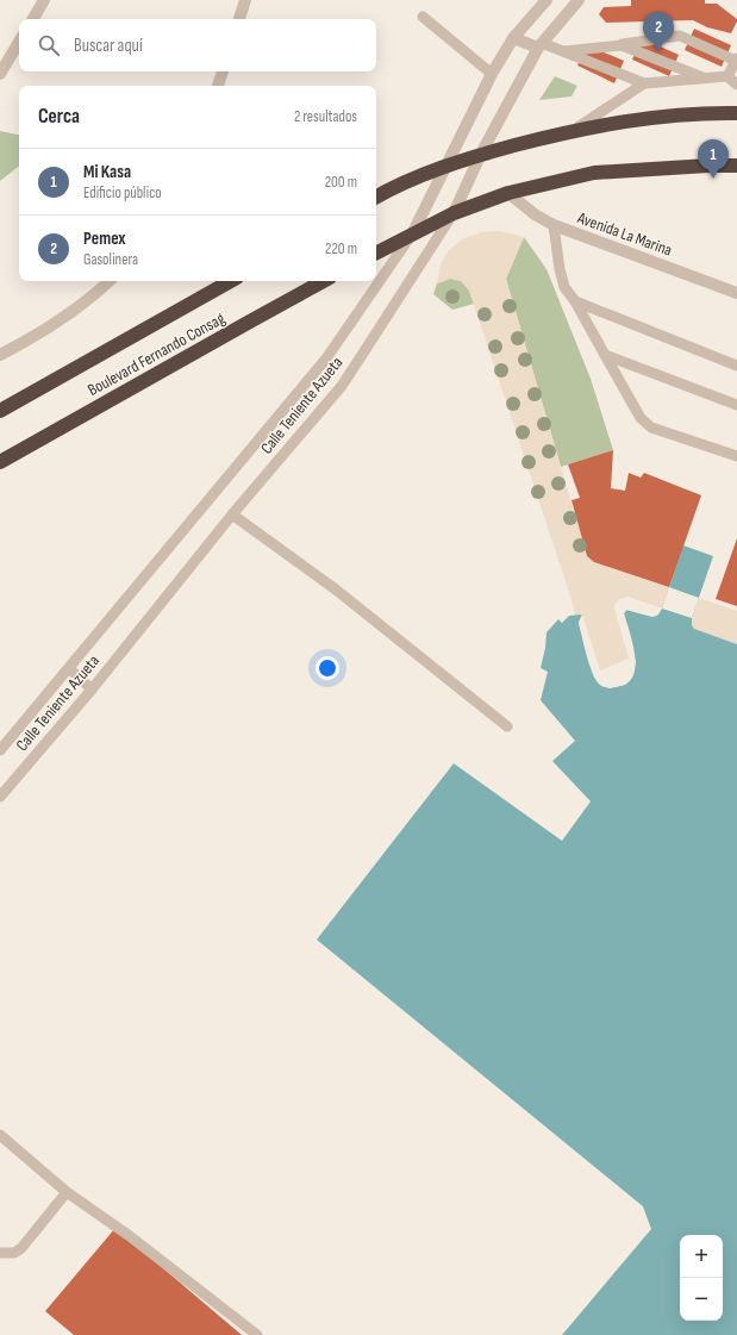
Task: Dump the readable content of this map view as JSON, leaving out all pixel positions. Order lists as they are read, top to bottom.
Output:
{
  "streets": {
    "highway": ["Boulevard Fernando Consag"],
    "street": ["Avenida La Marina", "Calle Teniente Azueta"]
  },
  "page": {
    "pins": ["2", "1"],
    "search": "Buscar aquí",
    "heading": ["Cerca", "2 resultados"],
    "list": [
      {
        "mark": "1",
        "name": "Mi Kasa",
        "note": "Edificio público",
        "value": "200 m"
      },
      {
        "mark": "2",
        "name": "Pemex",
        "note": "Gasolinera",
        "value": "220 m"
      }
    ],
    "map_buttons": ["+", "−"]
  }
}
